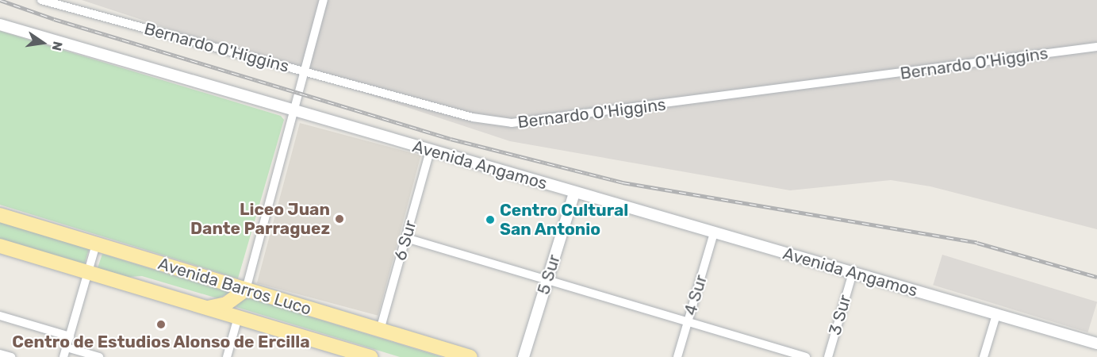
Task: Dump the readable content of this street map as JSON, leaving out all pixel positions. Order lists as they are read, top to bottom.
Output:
{
  "streets": {
    "main road": ["Avenida Barros Luco"],
    "street": [
      "Bernardo O'Higgins",
      "Avenida Angamos",
      "6 Sur",
      "5 Sur",
      "4 Sur",
      "3 Sur"
    ]
  },
  "crossings": [
    ["Avenida Angamos", "6 Sur"],
    ["Avenida Angamos", "5 Sur"],
    ["Avenida Angamos", "4 Sur"],
    ["Avenida Angamos", "3 Sur"],
    ["6 Sur", "Avenida Barros Luco"]
  ],
  "places": ["Liceo Juan Dante Parraguez", "Centro Cultural San Antonio", "Centro de Estudios Alonso de Ercilla"],
  "north": "right"
}
